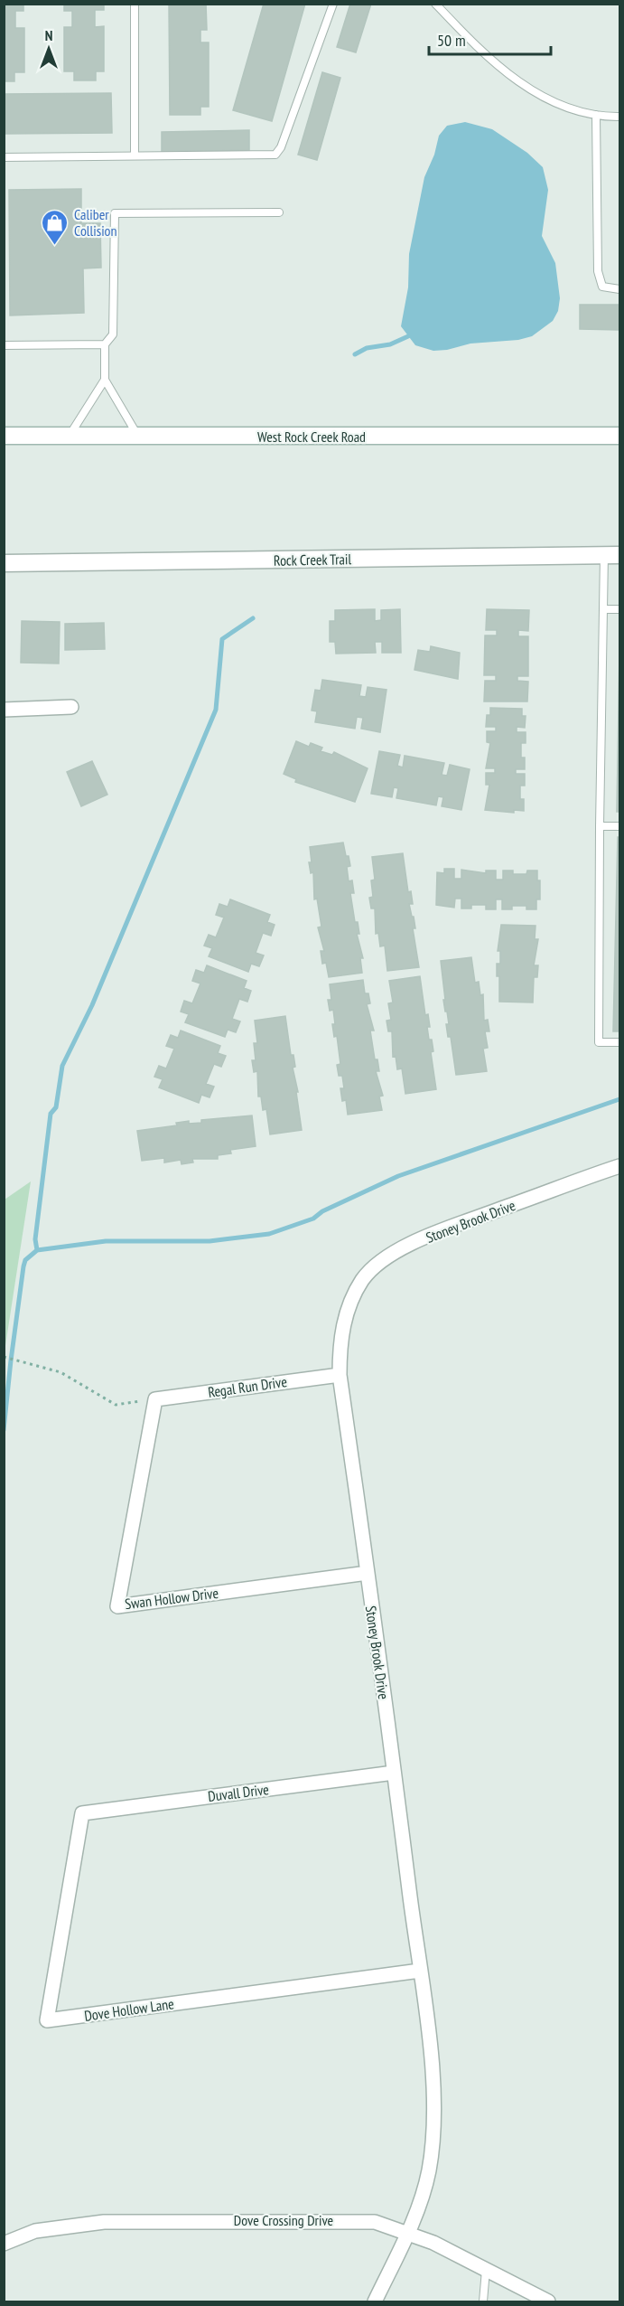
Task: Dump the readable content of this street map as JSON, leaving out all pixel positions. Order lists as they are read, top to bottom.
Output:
{
  "streets": {
    "main road": ["West Rock Creek Road", "Rock Creek Trail"],
    "street": [
      "Stoney Brook Drive",
      "Regal Run Drive",
      "Swan Hollow Drive",
      "Duvall Drive",
      "Dove Hollow Lane",
      "Dove Crossing Drive"
    ]
  },
  "crossings": [
    ["Stoney Brook Drive", "Regal Run Drive"],
    ["Stoney Brook Drive", "Swan Hollow Drive"],
    ["Stoney Brook Drive", "Duvall Drive"],
    ["Stoney Brook Drive", "Dove Hollow Lane"],
    ["Stoney Brook Drive", "Dove Crossing Drive"],
    ["Regal Run Drive", "Swan Hollow Drive"],
    ["Duvall Drive", "Dove Hollow Lane"]
  ],
  "places": {
    "shop": ["Caliber Collision"]
  },
  "scale_bar": "50 m",
  "north": "top"
}
